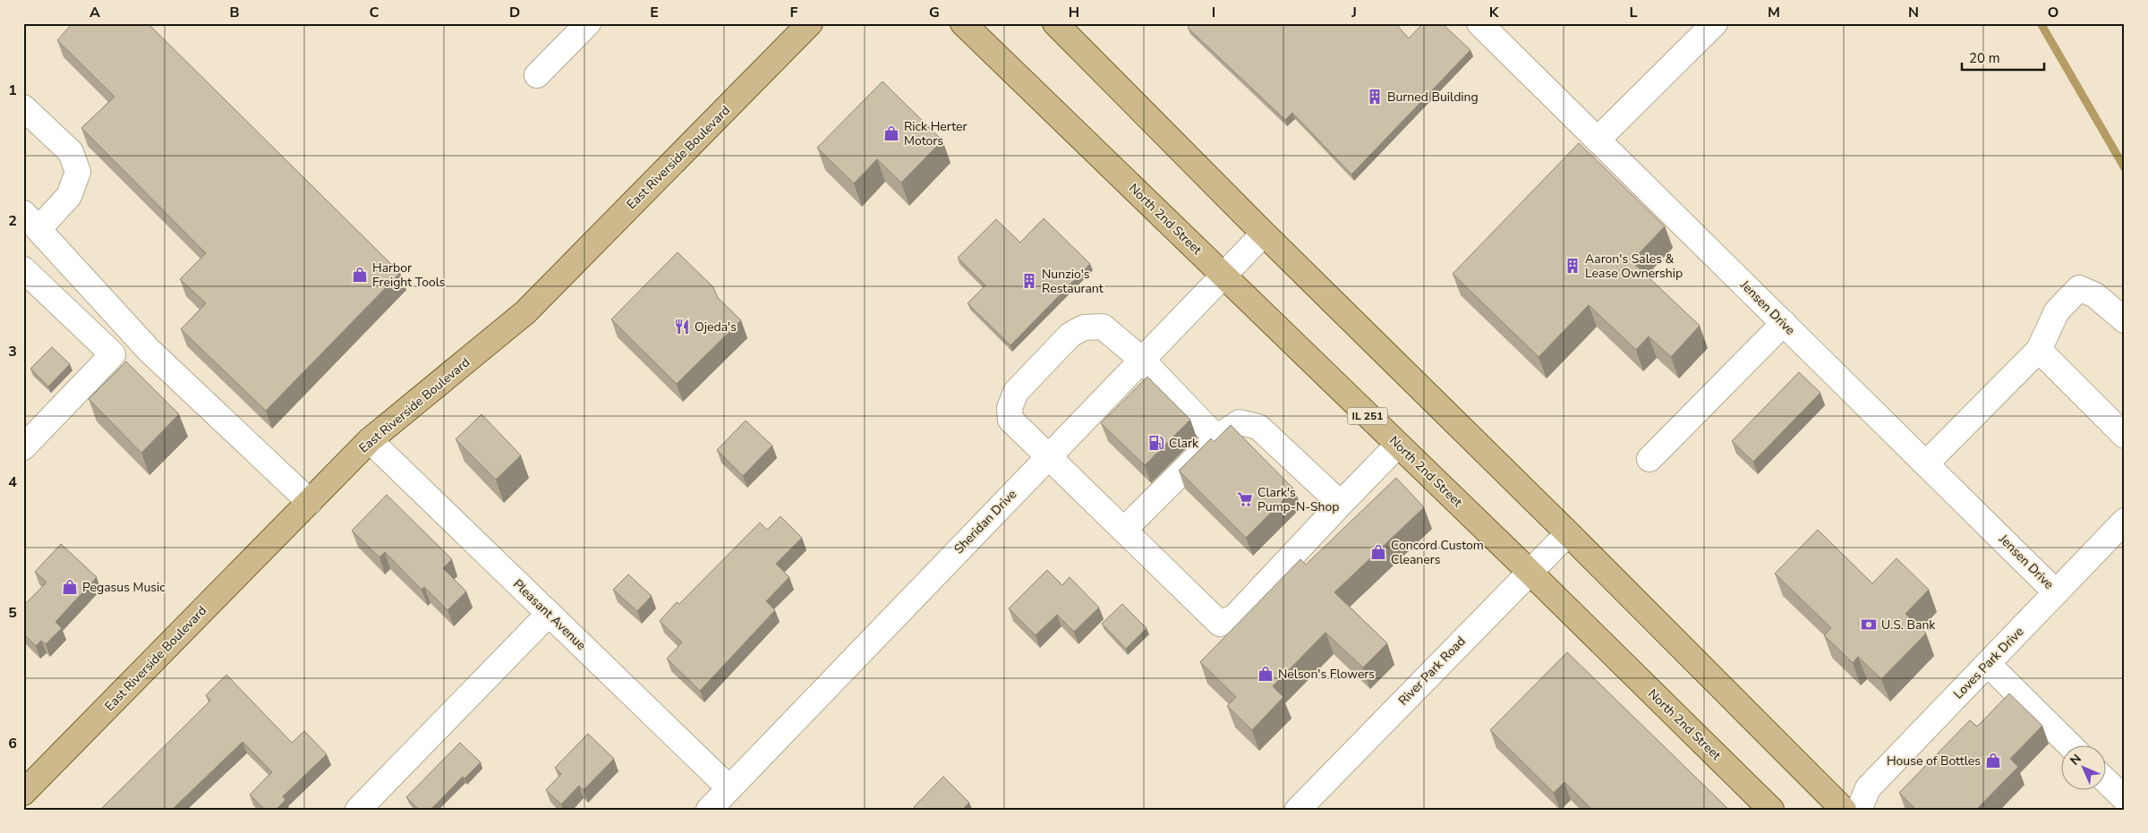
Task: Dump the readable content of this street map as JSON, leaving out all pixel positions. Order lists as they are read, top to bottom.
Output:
{
  "streets": {
    "main road": ["East Riverside Boulevard", "North 2nd Street", "IL 251"],
    "street": [
      "Jensen Drive",
      "Sheridan Drive",
      "Pleasant Avenue",
      "Loves Park Drive",
      "River Park Road"
    ]
  },
  "crossings": [
    ["East Riverside Boulevard", "Pleasant Avenue"],
    ["North 2nd Street", "Sheridan Drive"],
    ["North 2nd Street", "River Park Road"],
    ["Jensen Drive", "Loves Park Drive"],
    ["Sheridan Drive", "Pleasant Avenue"]
  ],
  "places": {
    "building": ["Burned Building", "Aaron's Sales & Lease Ownership", "Nunzio's Restaurant"],
    "shop": [
      "Rick Herter Motors",
      "Harbor Freight Tools",
      "Concord Custom Cleaners",
      "Pegasus Music",
      "Nelson's Flowers",
      "House of Bottles"
    ],
    "restaurant": ["Ojeda's"],
    "fuel station": ["Clark"],
    "supermarket": ["Clark's Pump-N-Shop"],
    "bank": ["U.S. Bank"]
  },
  "scale_bar": "20 m",
  "north": "top left",
  "grid": {
    "columns": [
      "A",
      "B",
      "C",
      "D",
      "E",
      "F",
      "G",
      "H",
      "I",
      "J",
      "K",
      "L",
      "M",
      "N",
      "O"
    ],
    "rows": [
      "1",
      "2",
      "3",
      "4",
      "5",
      "6"
    ]
  }
}
